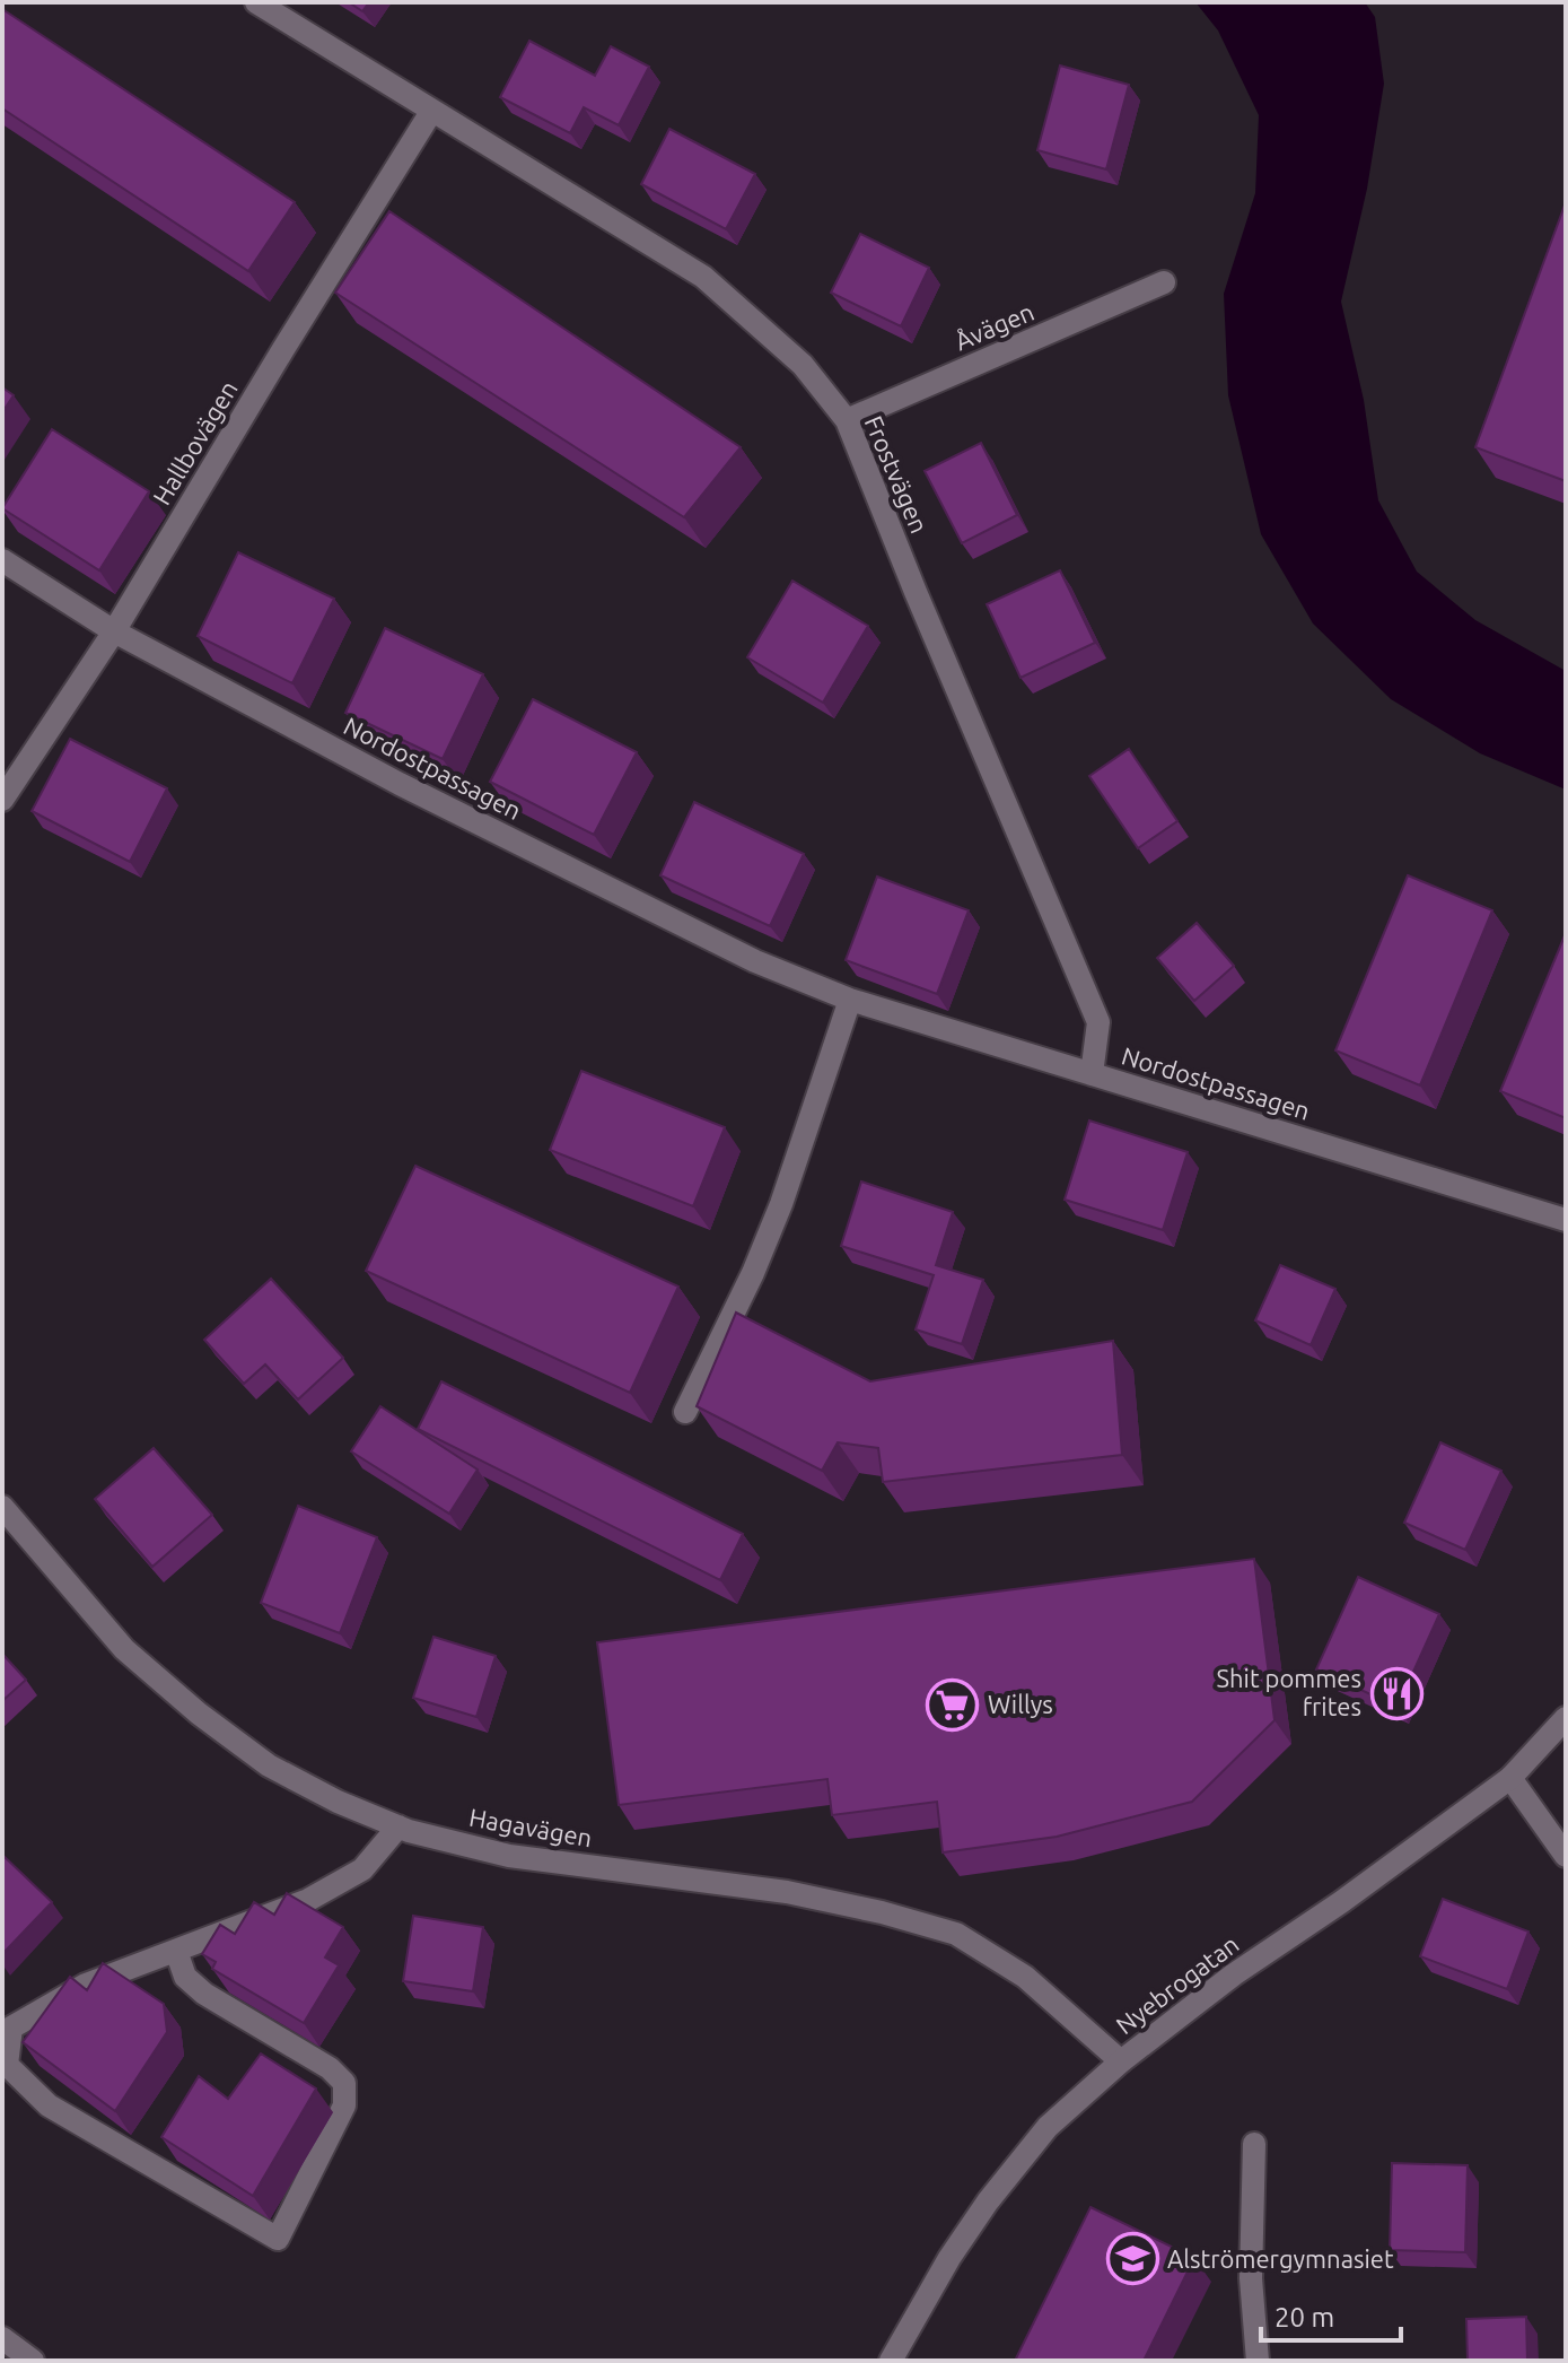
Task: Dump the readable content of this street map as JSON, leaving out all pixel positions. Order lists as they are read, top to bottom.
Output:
{
  "streets": {
    "street": [
      "Åvägen",
      "Hallbovägen",
      "Frostvägen",
      "Nordostpassagen",
      "Hagavägen",
      "Nyebrogatan"
    ]
  },
  "crossings": [
    ["Åvägen", "Frostvägen"],
    ["Hallbovägen", "Frostvägen"],
    ["Hallbovägen", "Nordostpassagen"],
    ["Frostvägen", "Nordostpassagen"],
    ["Hagavägen", "Nyebrogatan"]
  ],
  "places": {
    "restaurant": ["Shit pommes frites"],
    "supermarket": ["Willys"],
    "school or university": ["Alströmergymnasiet"]
  },
  "scale_bar": "20 m"
}
